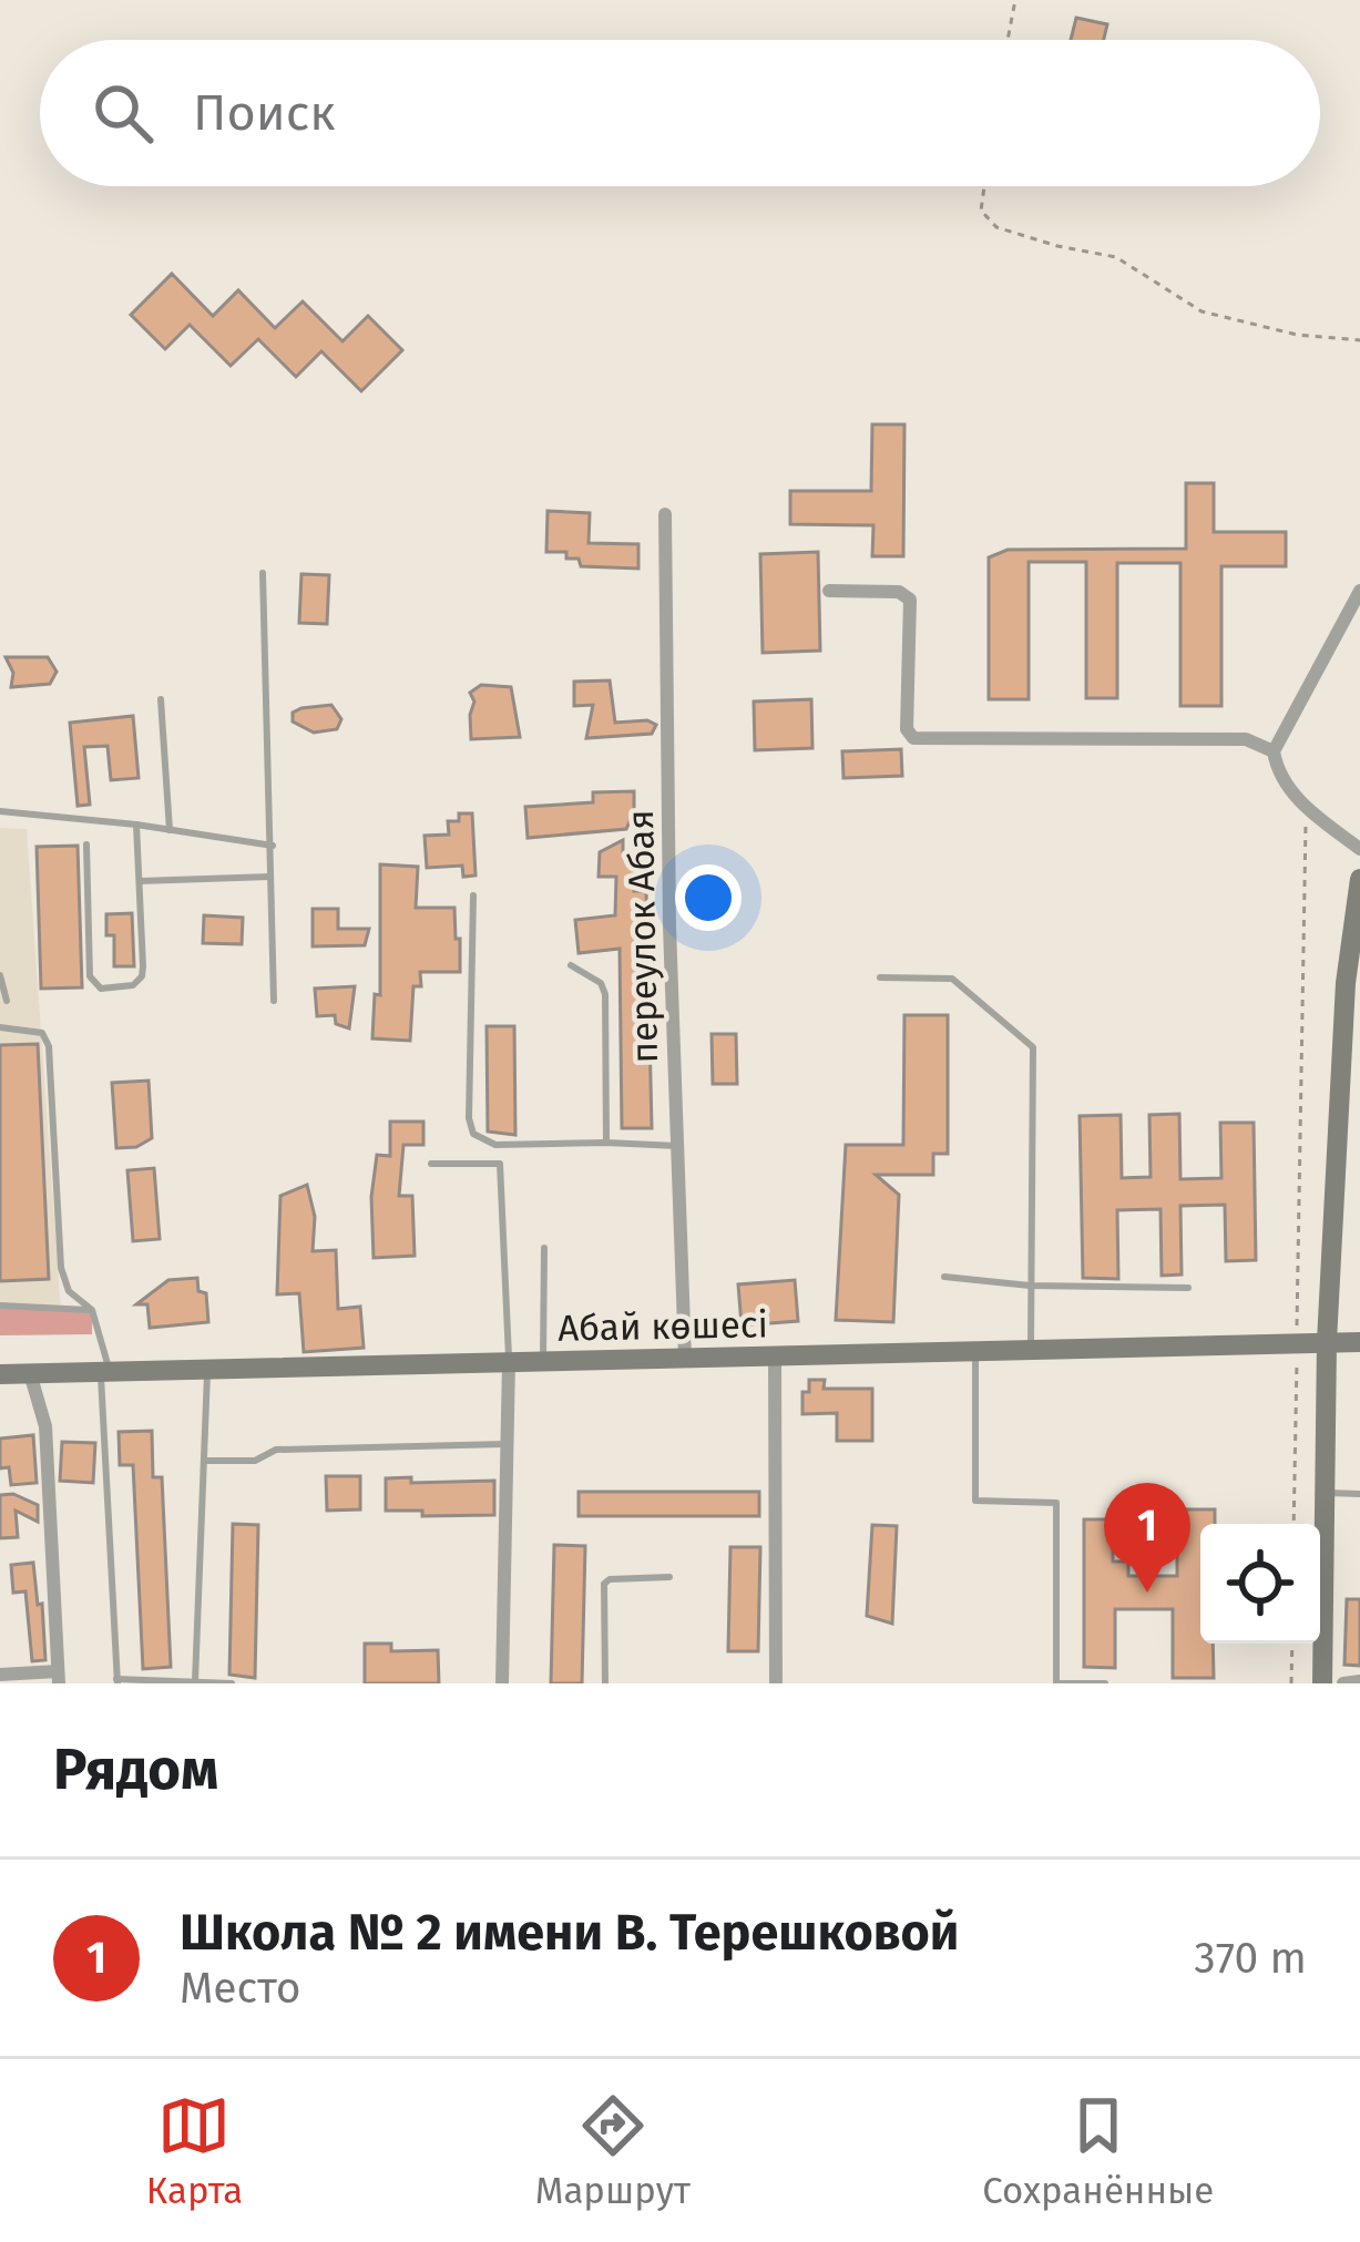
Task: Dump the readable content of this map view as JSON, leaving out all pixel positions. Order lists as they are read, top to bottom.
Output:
{
  "streets": {
    "main road": ["Абай көшесі"],
    "street": ["переулок Абая"]
  },
  "crossings": [
    ["переулок Абая", "Абай көшесі"]
  ],
  "page": {
    "search": "Поиск",
    "pins": "1",
    "heading": "Рядом",
    "list": [
      {
        "mark": "1",
        "name": "Школа № 2 имени В. Терешковой",
        "note": "Место",
        "value": "370 m"
      }
    ],
    "nav": ["Карта", "Маршрут", "Сохранённые"]
  }
}
